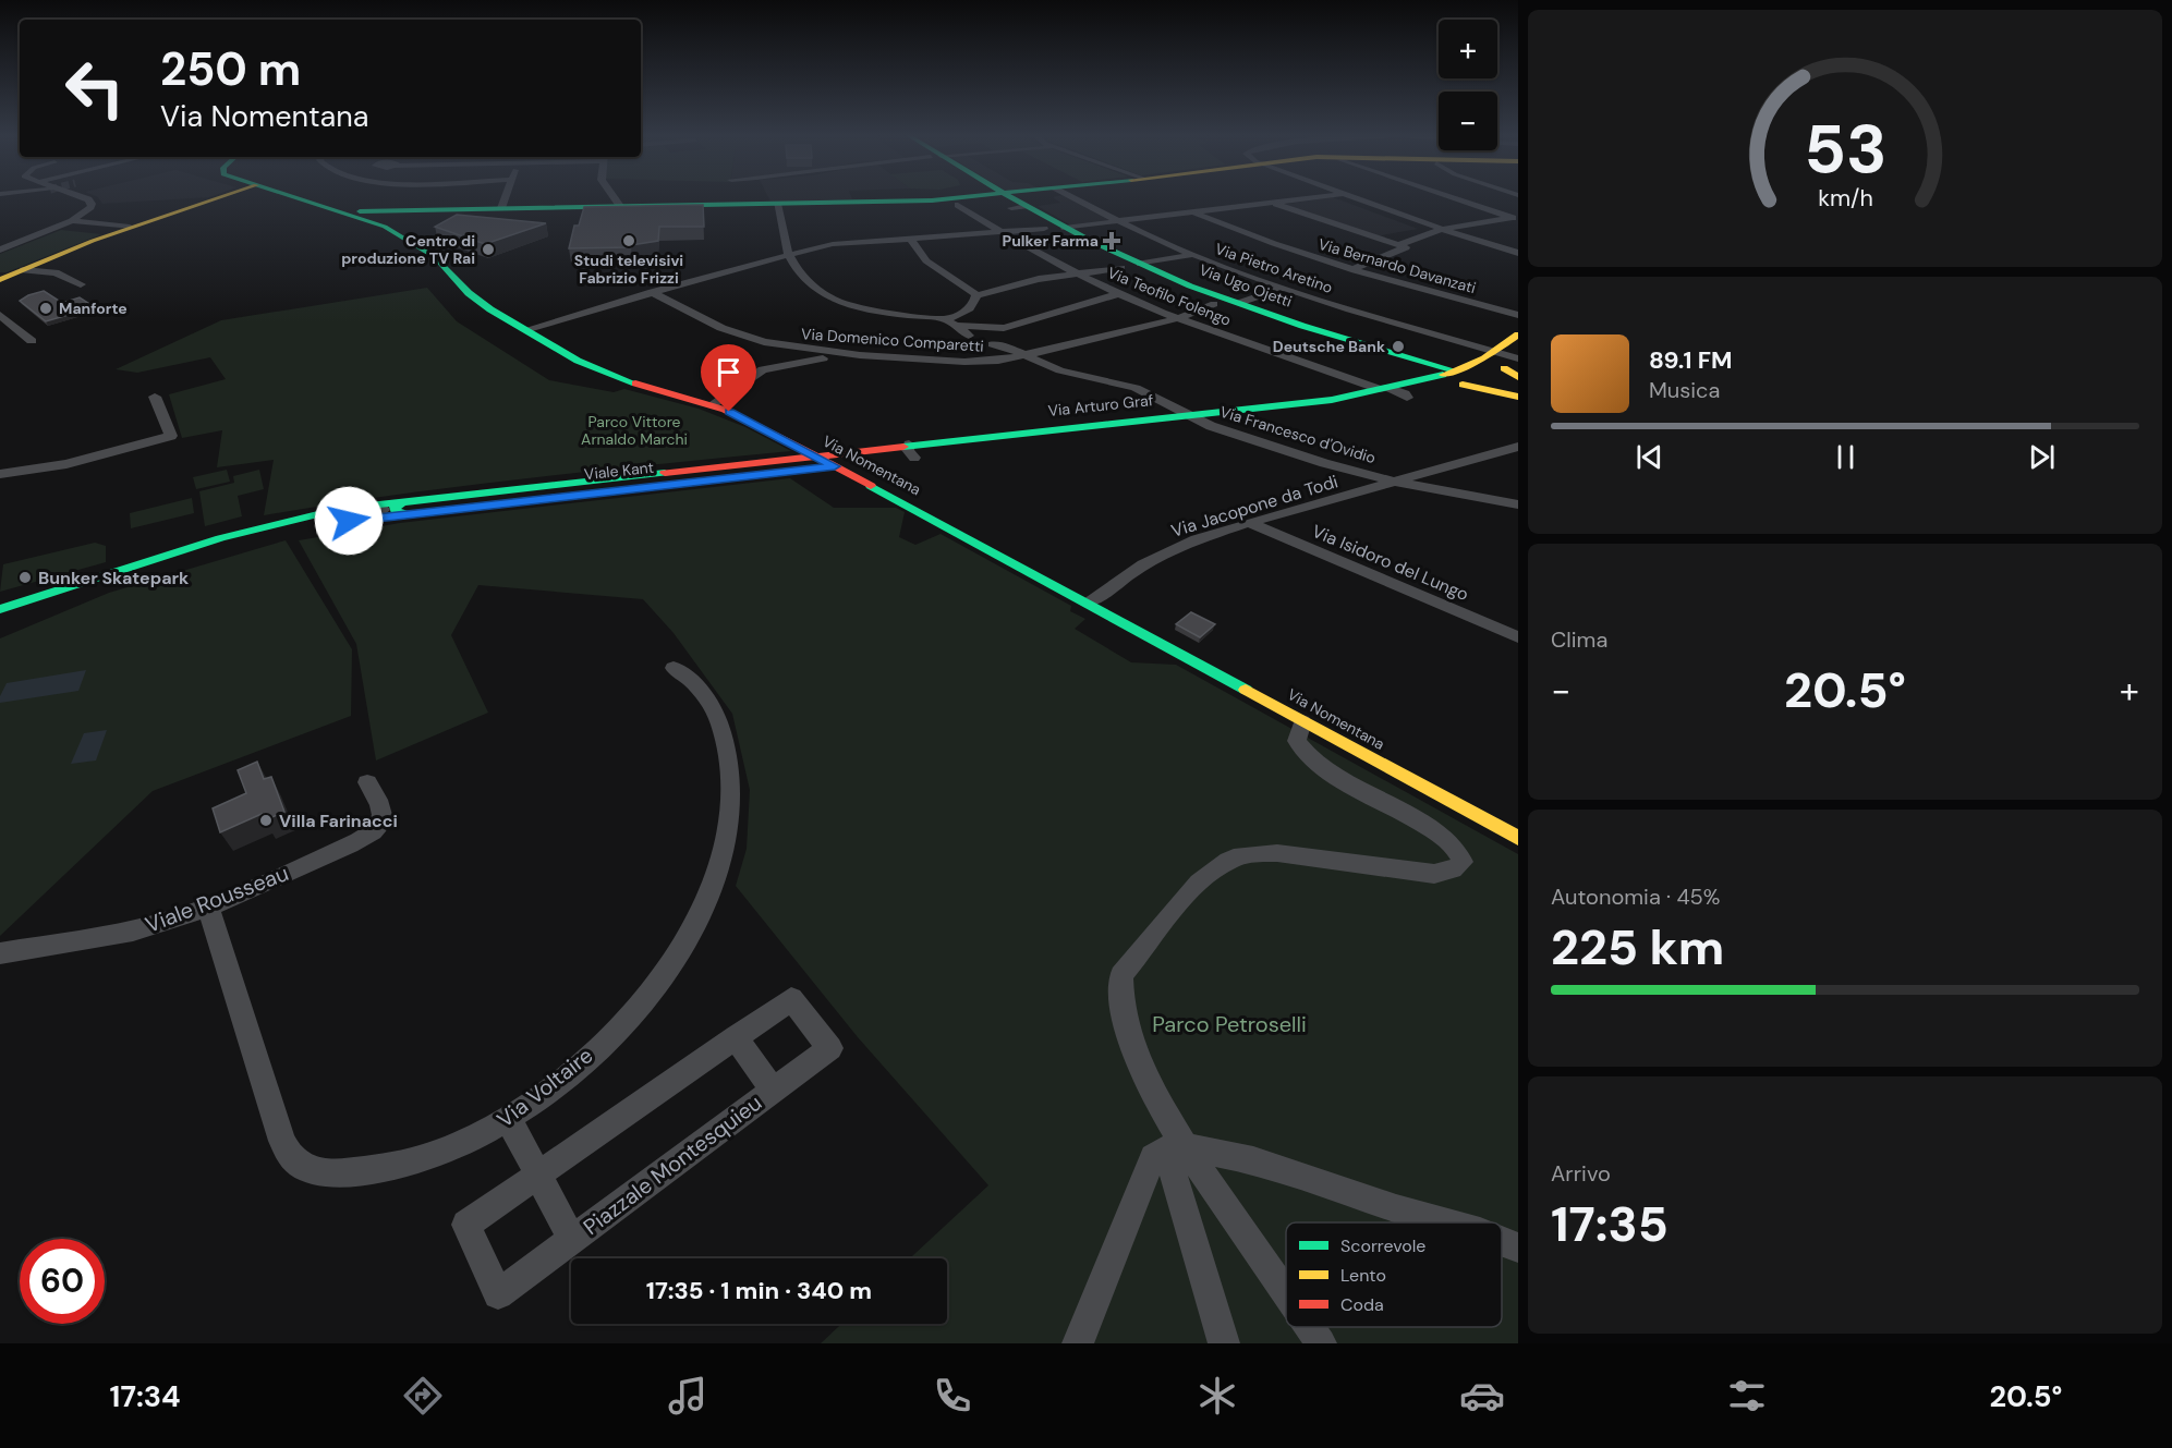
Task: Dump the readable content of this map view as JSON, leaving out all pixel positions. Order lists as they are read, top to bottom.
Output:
{
  "streets": {
    "main road": [
      "Via Ugo Ojetti",
      "Via Arturo Graf",
      "Via Nomentana",
      "Viale Kant"
    ],
    "street": [
      "Via Bernardo Davanzati",
      "Via Pietro Aretino",
      "Via Teofilo Folengo",
      "Via Domenico Comparetti",
      "Via Francesco d'Ovidio",
      "Via Jacopone da Todi",
      "Via Isidoro del Lungo",
      "Viale Rousseau",
      "Via Voltaire",
      "Piazzale Montesquieu"
    ]
  },
  "crossings": [
    ["Via Pietro Aretino", "Via Ugo Ojetti"],
    ["Via Pietro Aretino", "Via Arturo Graf"],
    ["Via Ugo Ojetti", "Via Domenico Comparetti"],
    ["Via Ugo Ojetti", "Via Arturo Graf"],
    ["Via Teofilo Folengo", "Via Domenico Comparetti"],
    ["Via Teofilo Folengo", "Via Arturo Graf"],
    ["Via Domenico Comparetti", "Via Francesco d'Ovidio"],
    ["Via Arturo Graf", "Via Francesco d'Ovidio"],
    ["Via Arturo Graf", "Via Nomentana"],
    ["Via Arturo Graf", "Viale Kant"],
    ["Via Francesco d'Ovidio", "Via Jacopone da Todi"],
    ["Via Nomentana", "Viale Kant"],
    ["Via Nomentana", "Via Jacopone da Todi"],
    ["Via Jacopone da Todi", "Via Isidoro del Lungo"],
    ["Viale Rousseau", "Via Voltaire"],
    ["Via Voltaire", "Piazzale Montesquieu"]
  ],
  "parks": ["Parco Vittore Arnaldo Marchi", "Parco Petroselli"],
  "places": {
    "other": [
      "Studi televisivi Fabrizio Frizzi",
      "Centro di produzione TV Rai",
      "Manforte",
      "Deutsche Bank",
      "Bunker Skatepark",
      "Villa Farinacci"
    ],
    "health": ["Pulker Farma"]
  },
  "legend": ["Scorrevole", "Lento", "Coda"],
  "page": {
    "map_buttons": ["+", "−"],
    "turn": ["250 m", "Via Nomentana"],
    "song": ["89.1 FM", "Musica"],
    "tile": [
      "Clima",
      ["Autonomia · 45%", "225 km"],
      ["Arrivo", "17:35"]
    ],
    "heat": ["−", "20.5°", "+"],
    "limit": "60",
    "trip": "17:35 · 1 min · 340 m",
    "tabs": ["17:34", "20.5°"],
    "gauge": ["53", "km/h"]
  }
}
